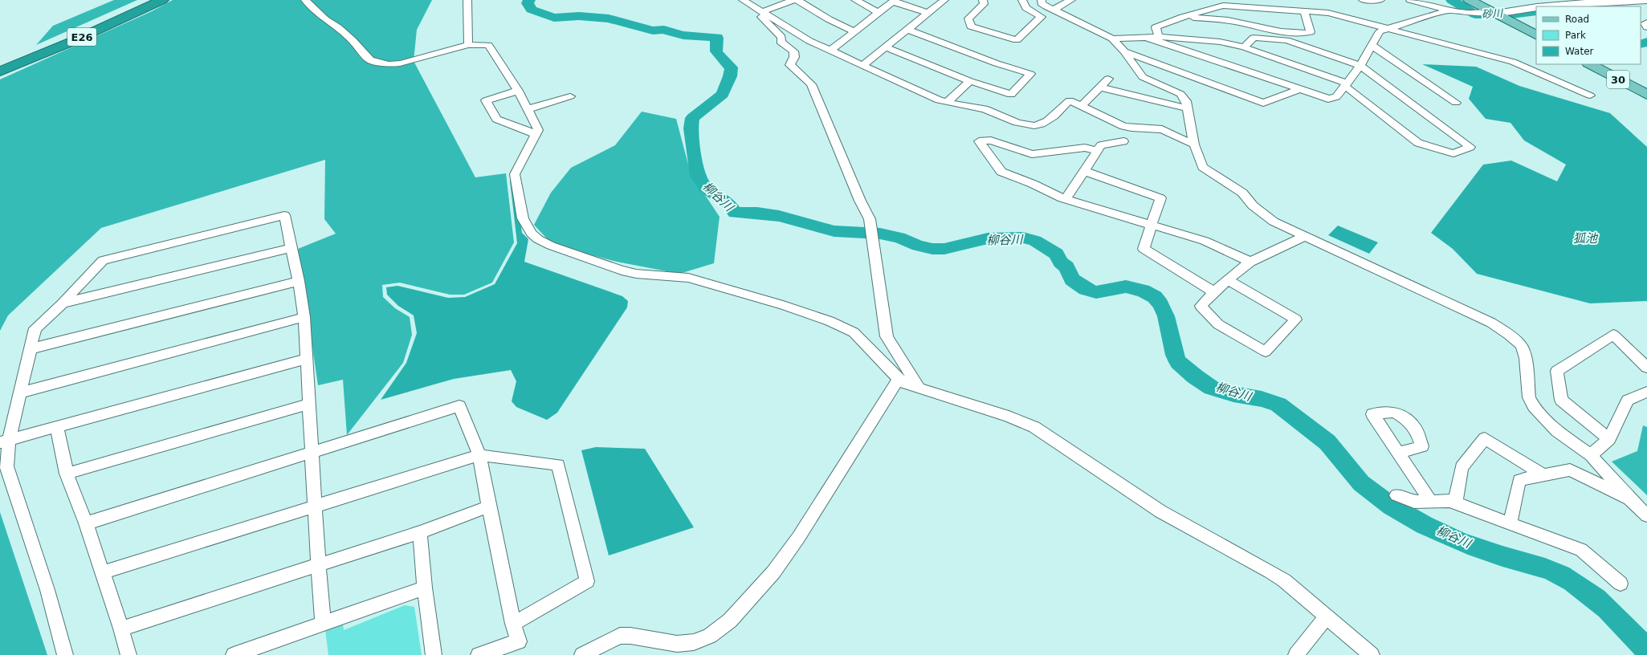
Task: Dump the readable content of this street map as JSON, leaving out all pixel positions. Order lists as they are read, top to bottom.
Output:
{
  "streets": {
    "highway": ["E26"],
    "main road": ["30"]
  },
  "water": ["砂川", "柳谷川", "狐池"],
  "legend": ["Road", "Park", "Water"]
}
